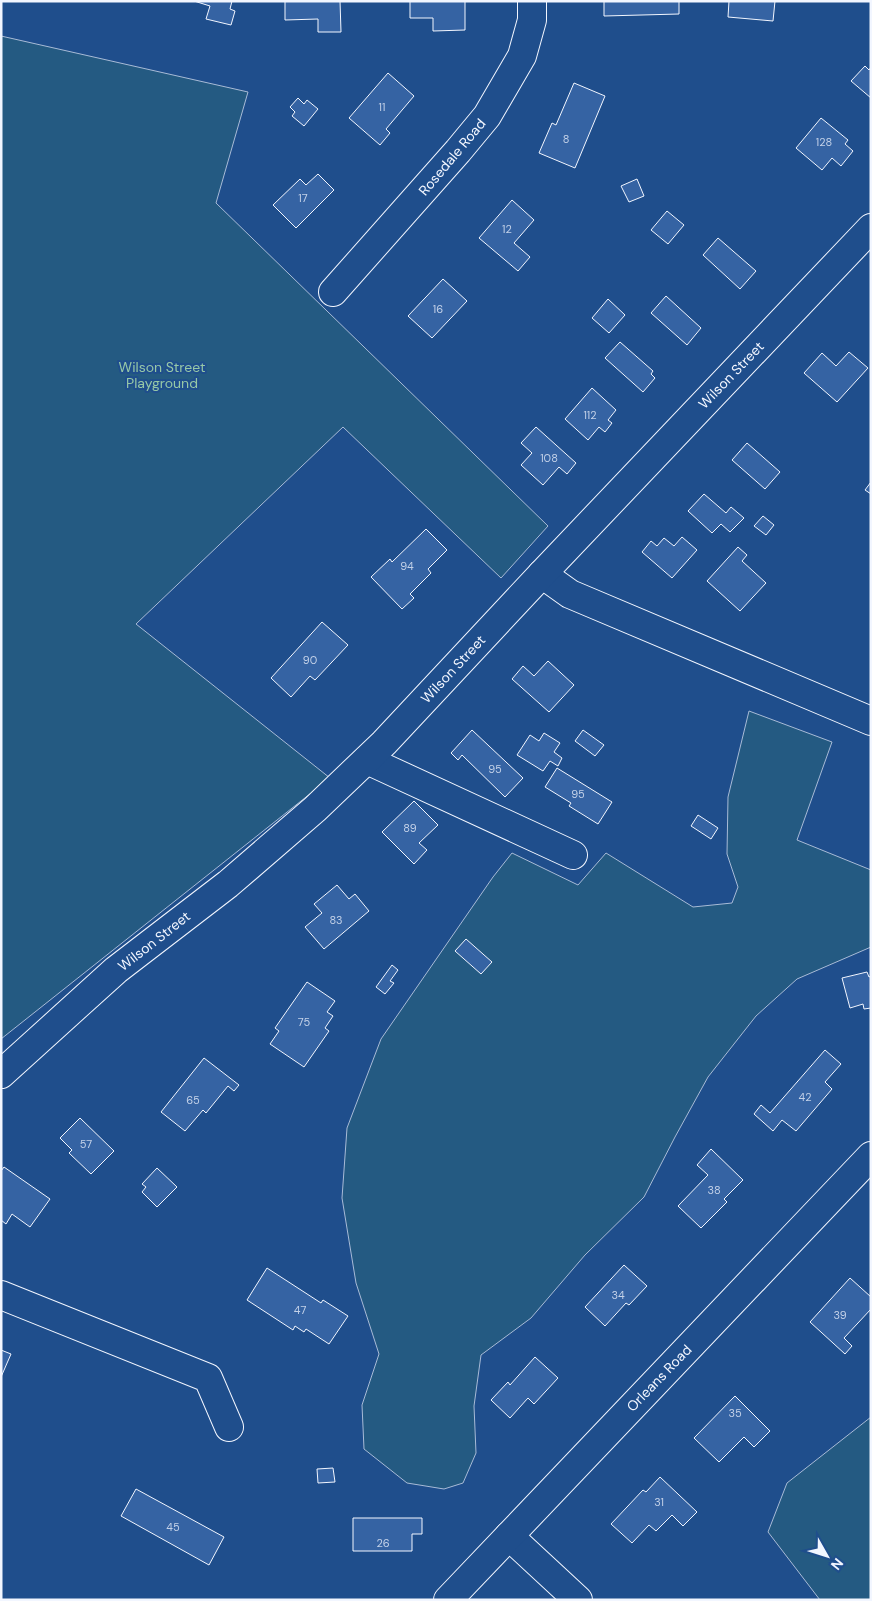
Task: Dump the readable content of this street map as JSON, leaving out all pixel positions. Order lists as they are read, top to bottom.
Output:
{
  "streets": {
    "street": ["Rosedale Road", "Wilson Street", "Orleans Road"]
  },
  "parks": ["Wilson Street Playground"],
  "house_numbers": [
    "11",
    "8",
    "128",
    "17",
    "12",
    "16",
    "112",
    "108",
    "94",
    "90",
    "95",
    "95",
    "89",
    "83",
    "75",
    "42",
    "65",
    "57",
    "38",
    "34",
    "47",
    "39",
    "35",
    "31",
    "45",
    "26"
  ],
  "north": "bottom right"
}
